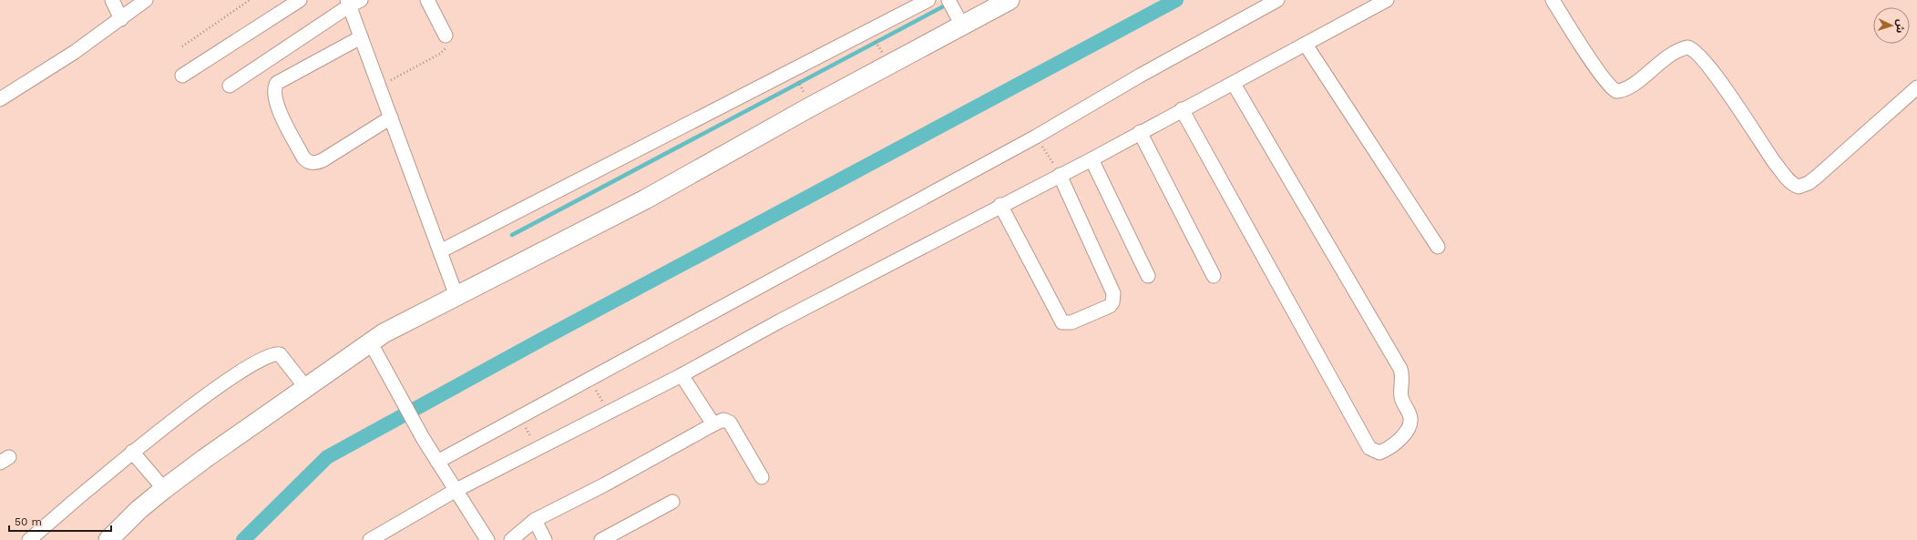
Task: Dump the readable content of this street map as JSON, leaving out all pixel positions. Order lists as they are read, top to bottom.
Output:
{
  "scale_bar": "50 m",
  "north": "right"
}
